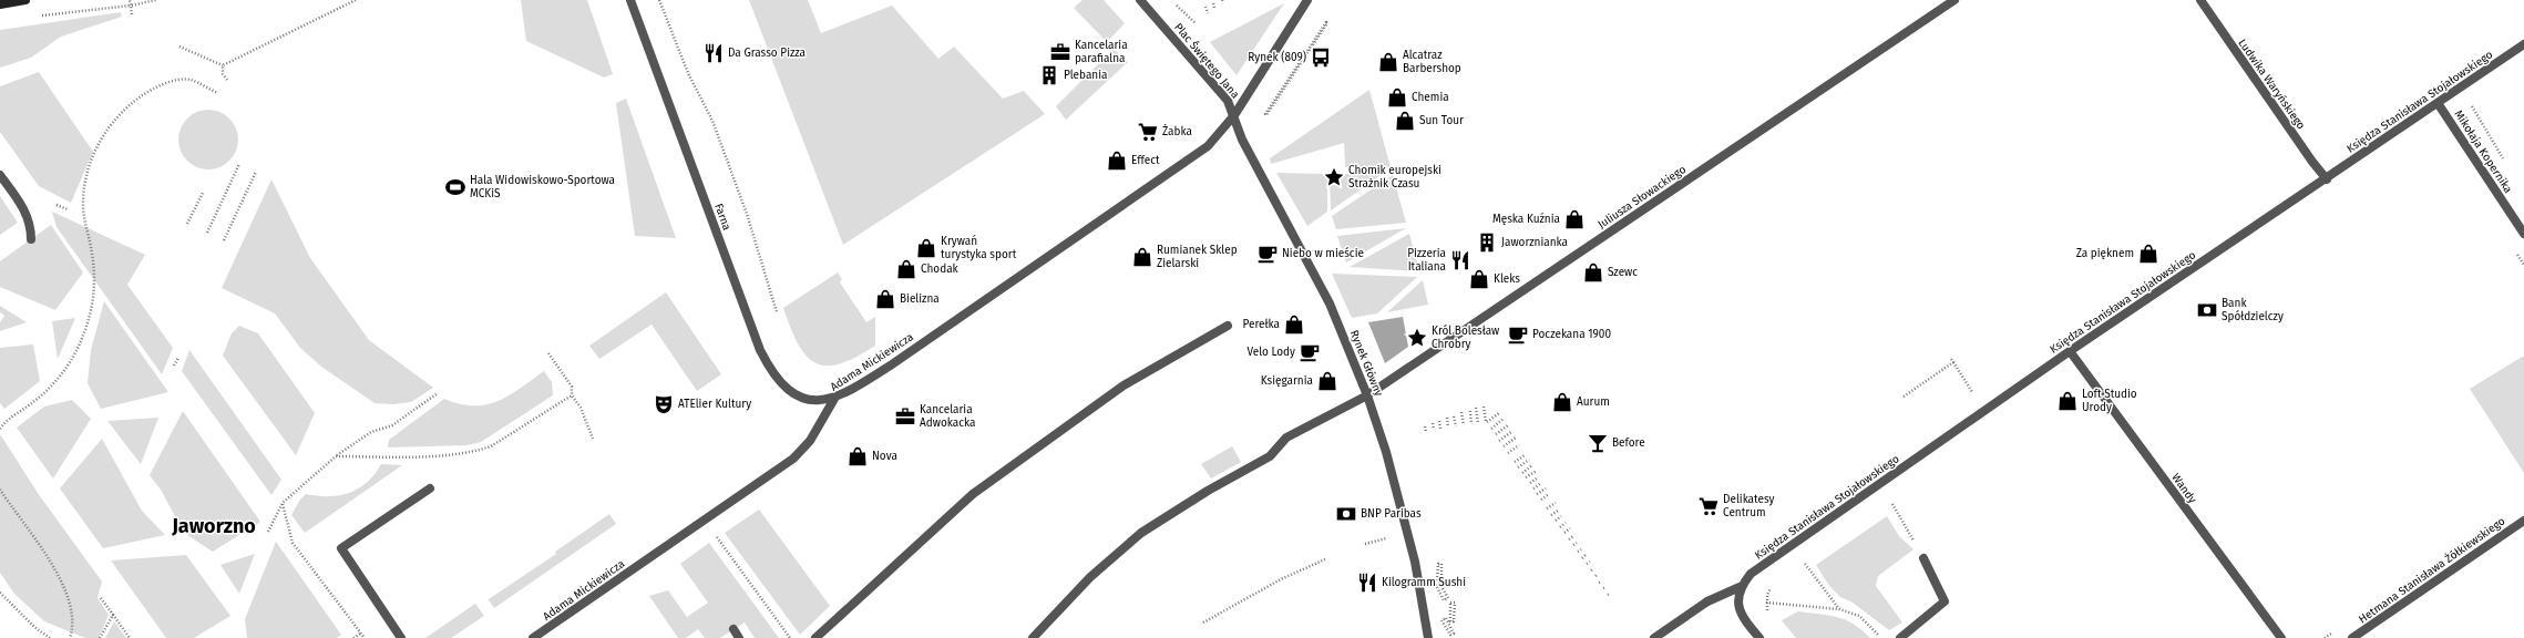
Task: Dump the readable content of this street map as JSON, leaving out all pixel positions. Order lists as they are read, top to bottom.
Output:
{
  "streets": {
    "street": [
      "Plac Świętego Jana",
      "Ludwika Waryńskiego",
      "Księdza Stanisława Stojałowskiego",
      "Mikołaja Kopernika",
      "Juliusza Słowackiego",
      "Farna",
      "Adama Mickiewicza",
      "Rynek Główny",
      "Wandy",
      "Hetmana Stanisława Żółkiewskiego"
    ]
  },
  "crossings": [
    ["Plac Świętego Jana", "Adama Mickiewicza"],
    ["Plac Świętego Jana", "Rynek Główny"],
    ["Ludwika Waryńskiego", "Księdza Stanisława Stojałowskiego"],
    ["Księdza Stanisława Stojałowskiego", "Mikołaja Kopernika"],
    ["Księdza Stanisława Stojałowskiego", "Wandy"],
    ["Juliusza Słowackiego", "Rynek Główny"],
    ["Farna", "Adama Mickiewicza"],
    ["Adama Mickiewicza", "Rynek Główny"]
  ],
  "districts": ["Jaworzno"],
  "places": {
    "office": ["Kancelaria parafialna", "Kancelaria Adwokacka"],
    "restaurant": ["Da Grasso Pizza", "Pizzeria Italiana", "Kilogramm Sushi"],
    "bus stop": ["Rynek (809)"],
    "shop": [
      "Alcatraz Barbershop",
      "Chemia",
      "Sun Tour",
      "Effect",
      "Męska Kuźnia",
      "Krywań turystyka sport",
      "Za pięknem",
      "Rumianek Sklep Zielarski",
      "Chodak",
      "Szewc",
      "Kleks",
      "Bielizna",
      "Perełka",
      "Księgarnia",
      "Loft Studio Urody",
      "Aurum",
      "Nova"
    ],
    "building": ["Plebania", "Jaworznianka"],
    "supermarket": ["Żabka", "Delikatesy Centrum"],
    "place": ["Chomik europejski Strażnik Czasu", "Król Bolesław Chrobry"],
    "sports": ["Hala Widowiskowo-Sportowa MCKiS"],
    "cafe": ["Niebo w mieście", "Poczekana 1900", "Velo Lody"],
    "bank": ["Bank Spółdzielczy", "BNP Paribas"],
    "theatre": ["ATElier Kultury"],
    "bar": ["Before"]
  }
}
